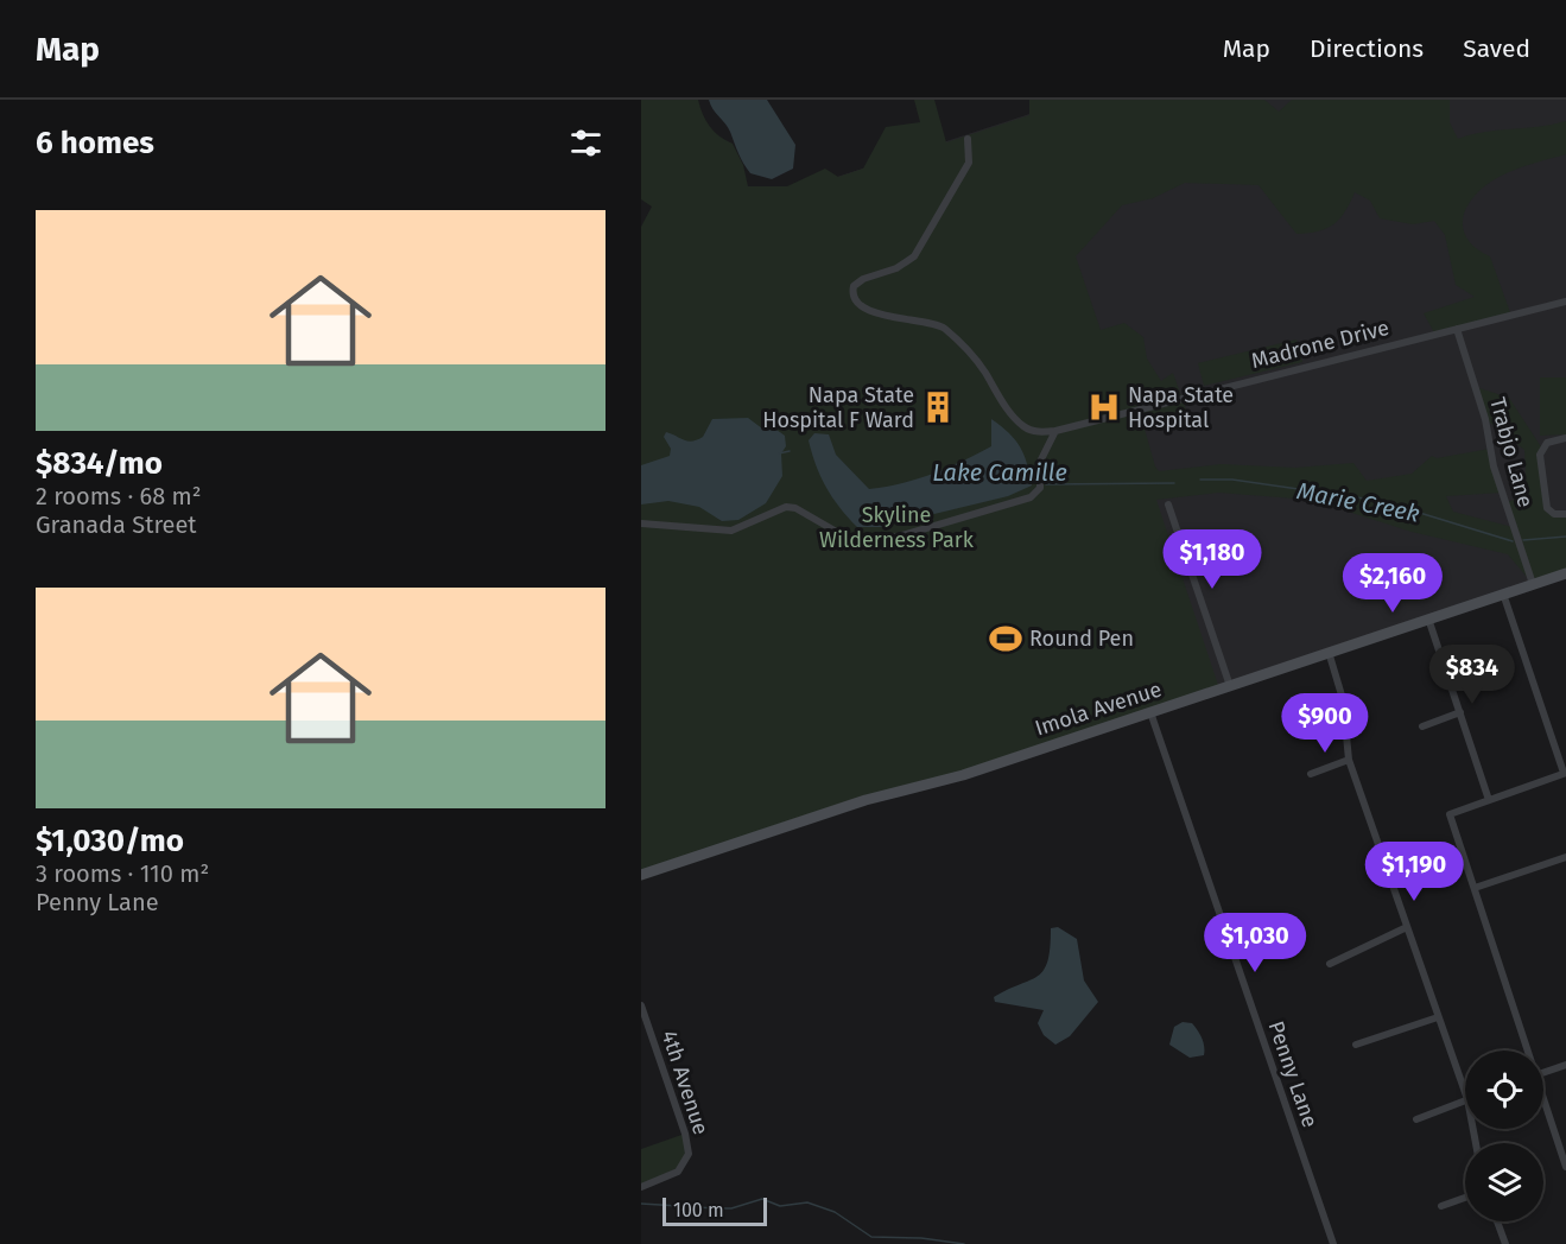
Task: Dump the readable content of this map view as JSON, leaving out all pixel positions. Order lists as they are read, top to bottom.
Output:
{
  "streets": {
    "street": [
      "Madrone Drive",
      "Trabjo Lane",
      "Imola Avenue",
      "Penny Lane",
      "4th Avenue"
    ]
  },
  "crossings": [
    ["Madrone Drive", "Trabjo Lane"],
    ["Trabjo Lane", "Imola Avenue"],
    ["Imola Avenue", "Penny Lane"]
  ],
  "water": ["Lake Camille", "Marie Creek"],
  "parks": ["Skyline Wilderness Park"],
  "places": {
    "building": ["Napa State Hospital F Ward"],
    "hospital": ["Napa State Hospital"],
    "sports": ["Round Pen"]
  },
  "scale_bar": "100 m",
  "page": {
    "header": "Map",
    "nav": ["Map", "Directions", "Saved"],
    "heading": "6 homes",
    "list": [
      {
        "name": "$834/mo",
        "note": "2 rooms · 68 m² · Granada Street"
      },
      {
        "name": "$1,030/mo",
        "note": "3 rooms · 110 m² · Penny Lane"
      }
    ],
    "price": [
      "$1,180",
      "$2,160",
      "$834",
      "$900",
      "$1,190",
      "$1,030"
    ],
    "scale": "100 m"
  }
}
